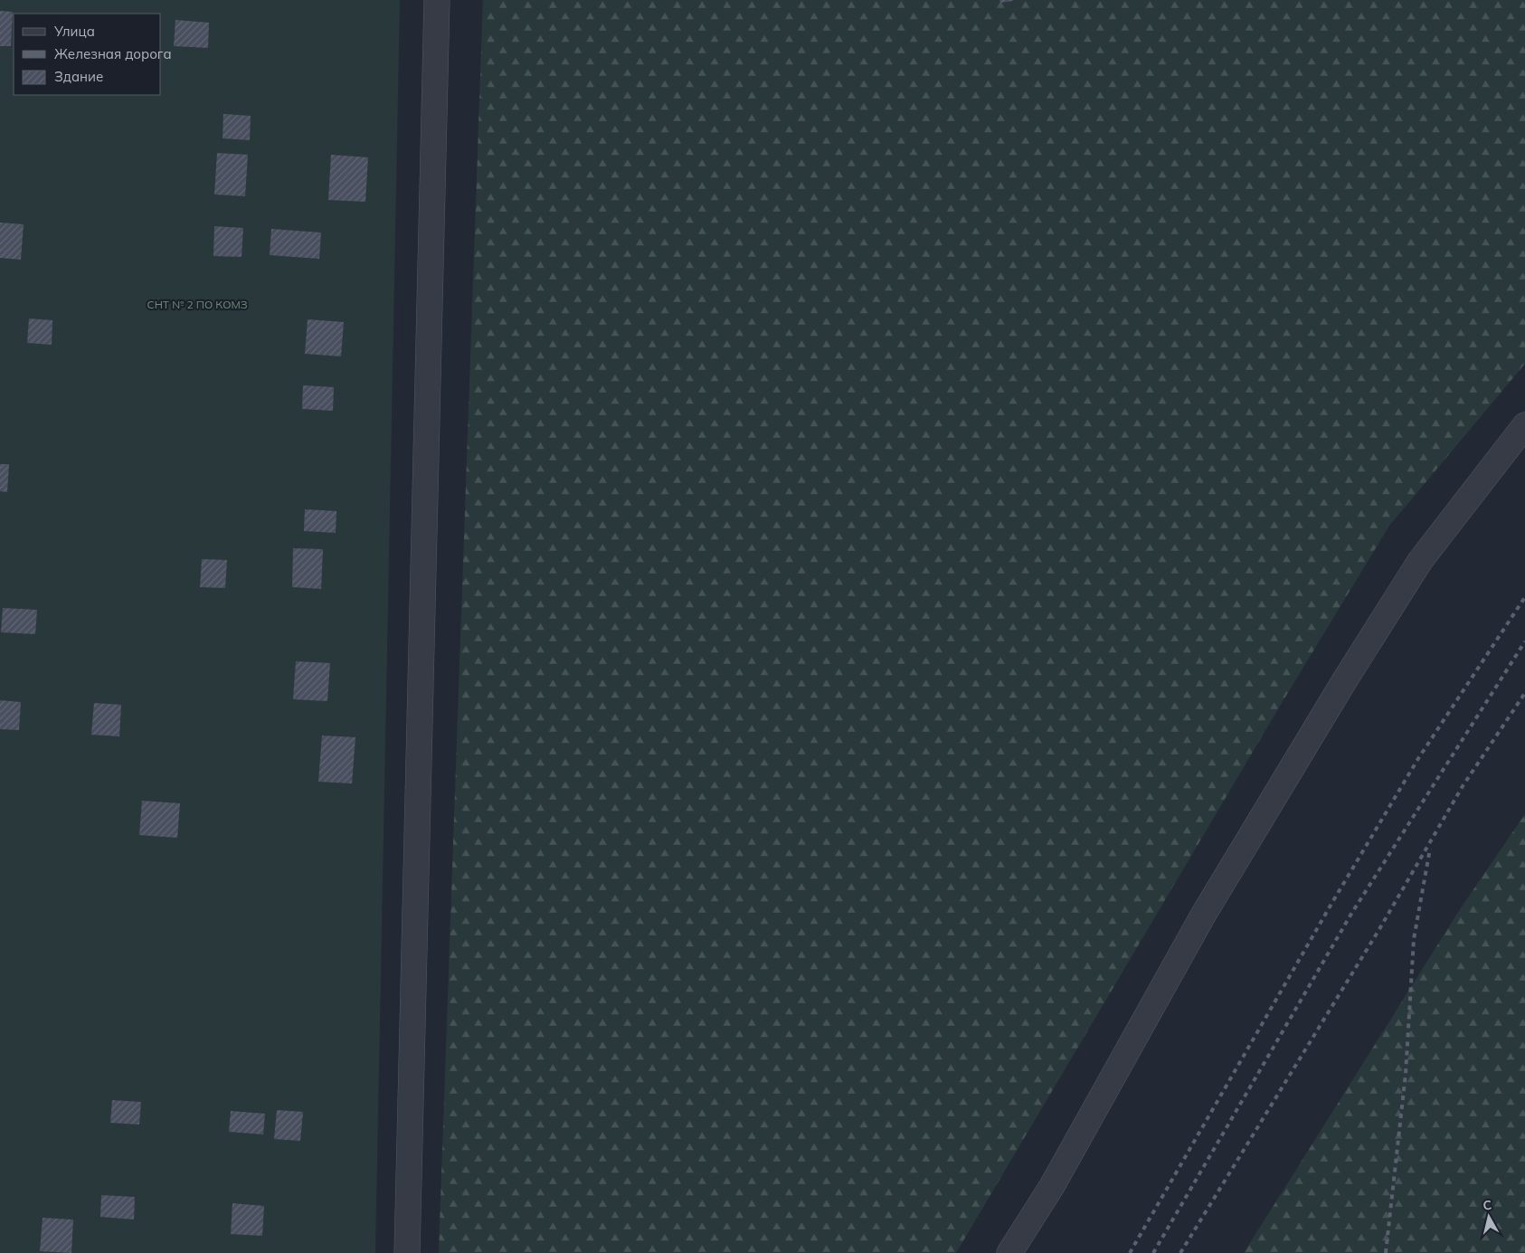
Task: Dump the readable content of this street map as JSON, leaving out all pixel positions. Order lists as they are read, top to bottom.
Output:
{
  "parks": ["СНТ № 2 ПО КОМЗ"],
  "legend": ["Улица", "Железная дорога", "Здание"],
  "north": "top"
}
